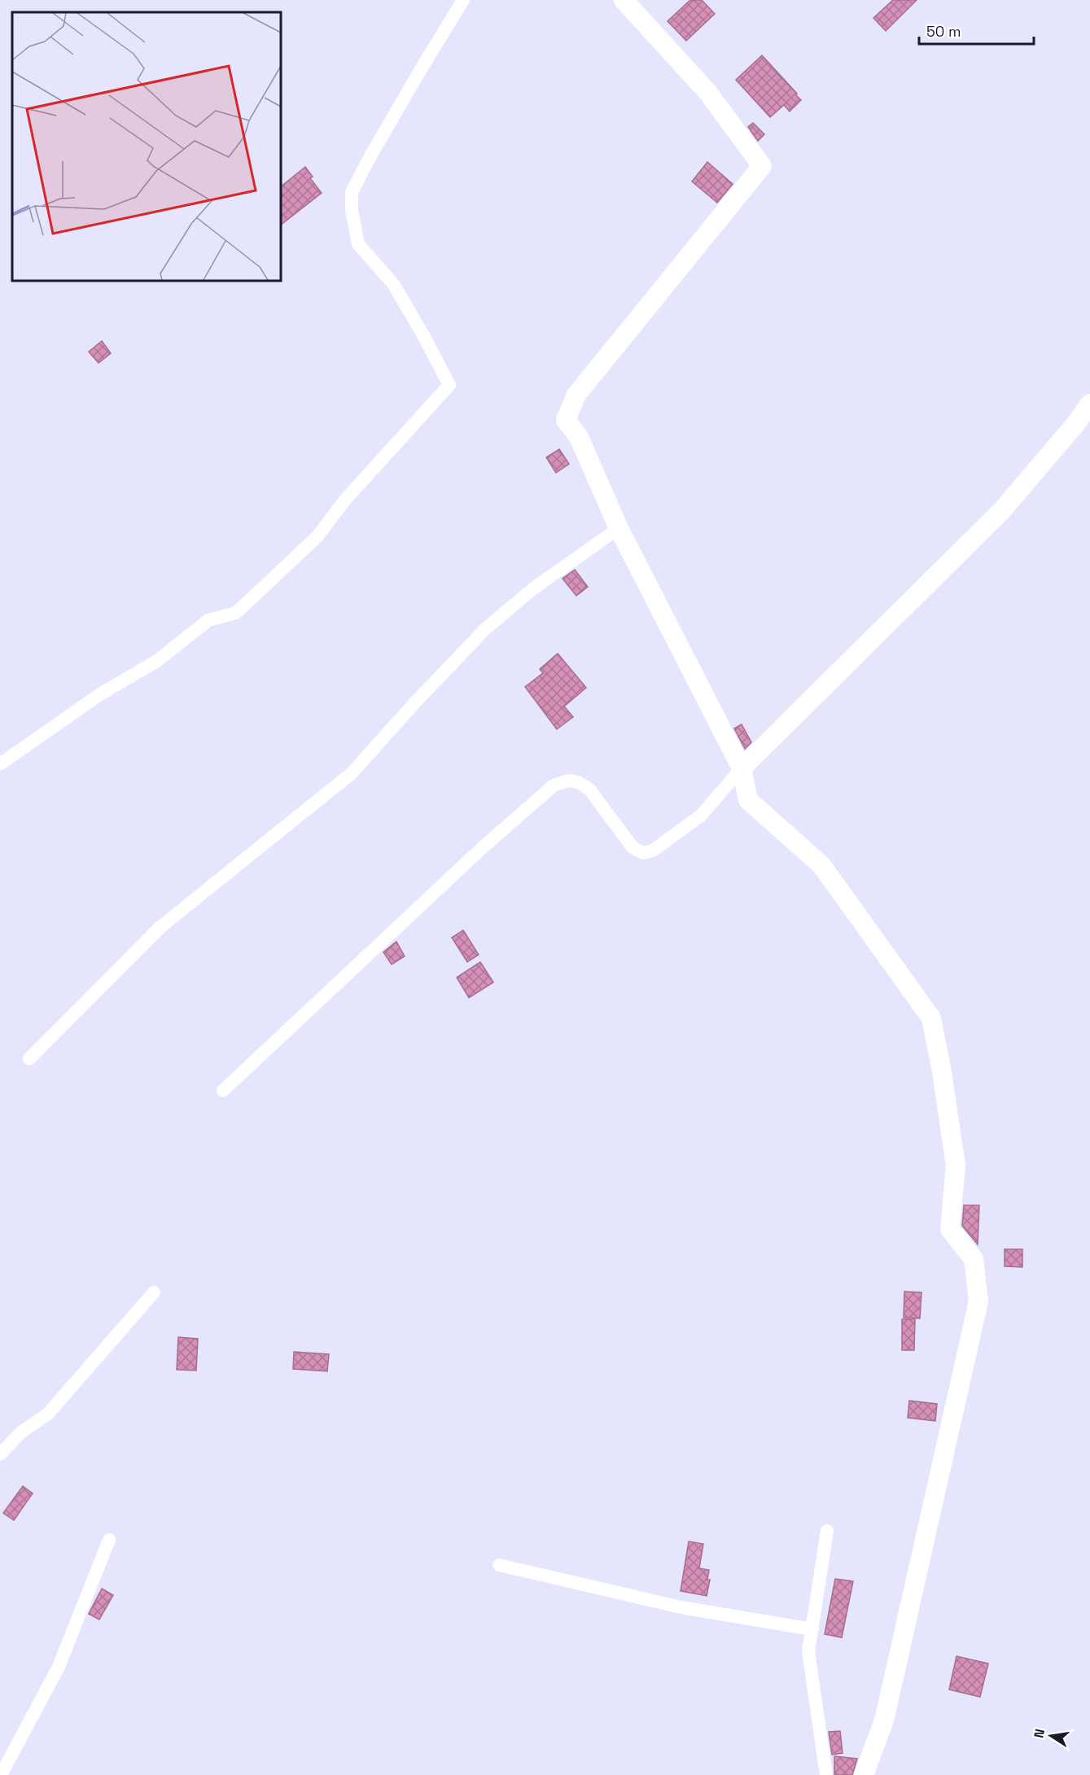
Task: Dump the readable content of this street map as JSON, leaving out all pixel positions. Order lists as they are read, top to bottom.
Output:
{
  "scale_bar": "50 m",
  "north": "left"
}
